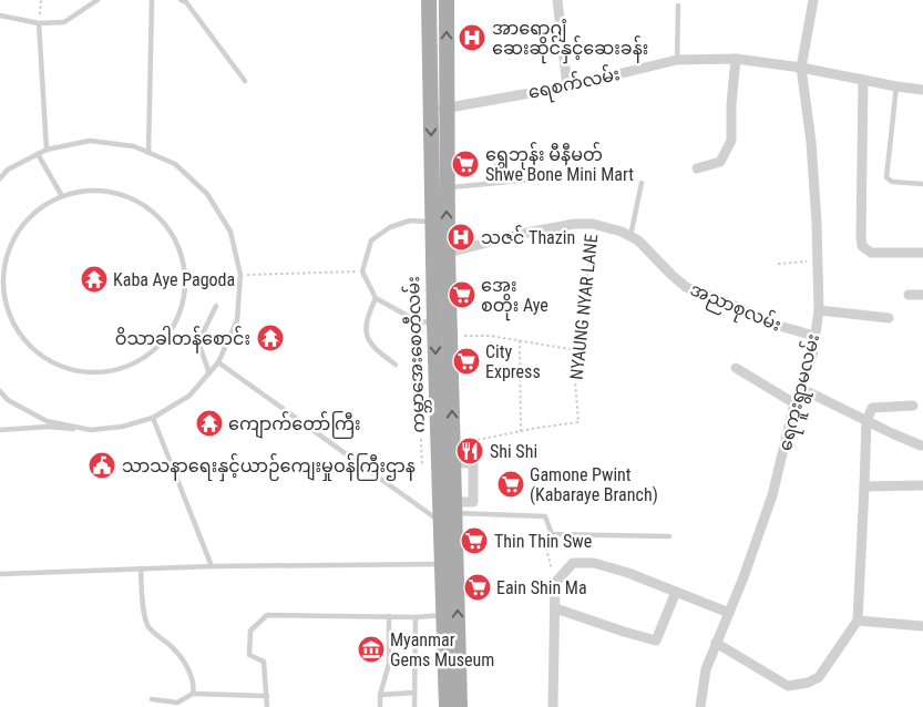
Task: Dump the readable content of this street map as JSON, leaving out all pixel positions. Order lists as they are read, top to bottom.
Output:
{
  "streets": {
    "main road": ["ကမ္ဘာအေးစေတီလမ်း"],
    "street": ["ရေစက်လမ်း", "အညာစုလမ်း", "ရေကူးရွာမလမ်း"],
    "path": ["NYAUNG NYAR LANE"]
  },
  "crossings": [
    ["ရေစက်လမ်း", "ကမ္ဘာအေးစေတီလမ်း"],
    ["ရေစက်လမ်း", "ရေကူးရွာမလမ်း"],
    ["NYAUNG NYAR LANE", "အညာစုလမ်း"],
    ["အညာစုလမ်း", "ကမ္ဘာအေးစေတီလမ်း"],
    ["အညာစုလမ်း", "ရေကူးရွာမလမ်း"]
  ],
  "places": {
    "hospital": ["အာရောဂျံ ဆေးဆိုင်နှင့်ဆေးခန်း", "သဇင် Thazin"],
    "supermarket": [
      "ရွှေဘုန်း မီနီမတ် Shwe Bone Mini Mart",
      "အေး စတိုး Aye",
      "City Express",
      "Gamone Pwint (Kabaraye Branch)",
      "Thin Thin Swe",
      "Eain Shin Ma"
    ],
    "temple": ["Kaba Aye Pagoda", "ဝိသာခါတန်စောင်း", "ကျောက်တော်ကြီး"],
    "restaurant": ["Shi Shi"],
    "public building": ["သာသနာရေးနှင့်ယာဉ်ကျေးမှုဝန်ကြီးဌာန"],
    "museum": ["Myanmar Gems Museum"]
  }
}
